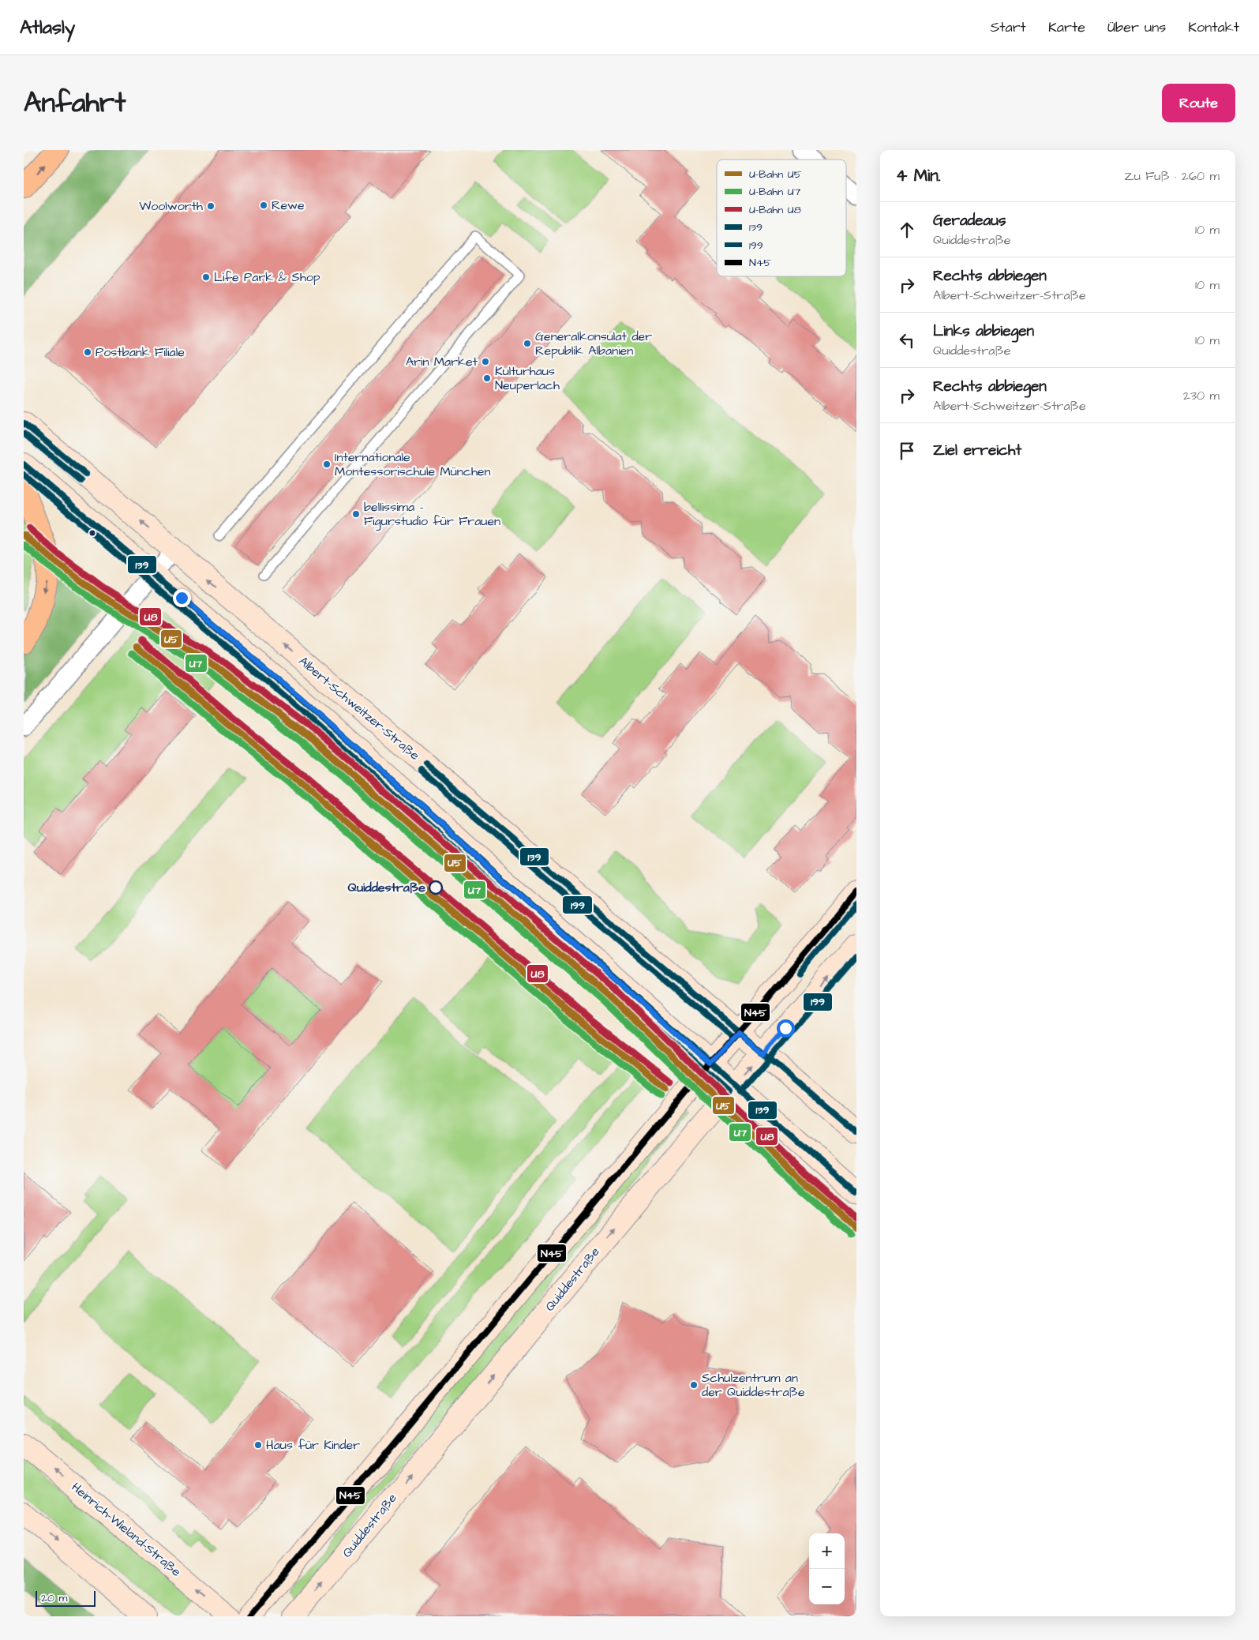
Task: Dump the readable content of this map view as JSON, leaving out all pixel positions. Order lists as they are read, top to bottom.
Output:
{
  "streets": {
    "main road": ["Albert-Schweitzer-Straße", "Quiddestraße", "Heinrich-Wieland-Straße"]
  },
  "crossings": [
    ["Albert-Schweitzer-Straße", "Quiddestraße"]
  ],
  "places": [
    "Rewe",
    "Woolworth",
    "Life Park & Shop",
    "Generalkonsulat der Republik Albanien",
    "Postbank Filiale",
    "Arin Market",
    "Kulturhaus Neuperlach",
    "Internationale Montessorischule München",
    "bellissima - Figurstudio für Frauen",
    "Quiddestraße",
    "Schulzentrum an der Quiddestraße",
    "Haus für Kinder"
  ],
  "lines": [
    "transit line 139",
    "transit line 199",
    "metro line U8",
    "metro line U5",
    "metro line U7",
    "transit line N45"
  ],
  "legend": [
    "U-Bahn U5",
    "U-Bahn U7",
    "U-Bahn U8",
    "139",
    "199",
    "N45"
  ],
  "scale_bar": "20 m",
  "page": {
    "header": "Atlasly",
    "nav": [
      "Start",
      "Karte",
      "Über uns",
      "Kontakt"
    ],
    "title": "Anfahrt",
    "buttons": "Route",
    "heading": ["4 Min.", "Zu Fuß · 260 m"],
    "list": [
      ["Geradeaus", "Quiddestraße", "10 m"],
      ["Rechts abbiegen", "Albert-Schweitzer-Straße", "10 m"],
      ["Links abbiegen", "Quiddestraße", "10 m"],
      ["Rechts abbiegen", "Albert-Schweitzer-Straße", "230 m"],
      "Ziel erreicht"
    ],
    "map_buttons": ["+", "−"],
    "scale": "20 m"
  }
}
